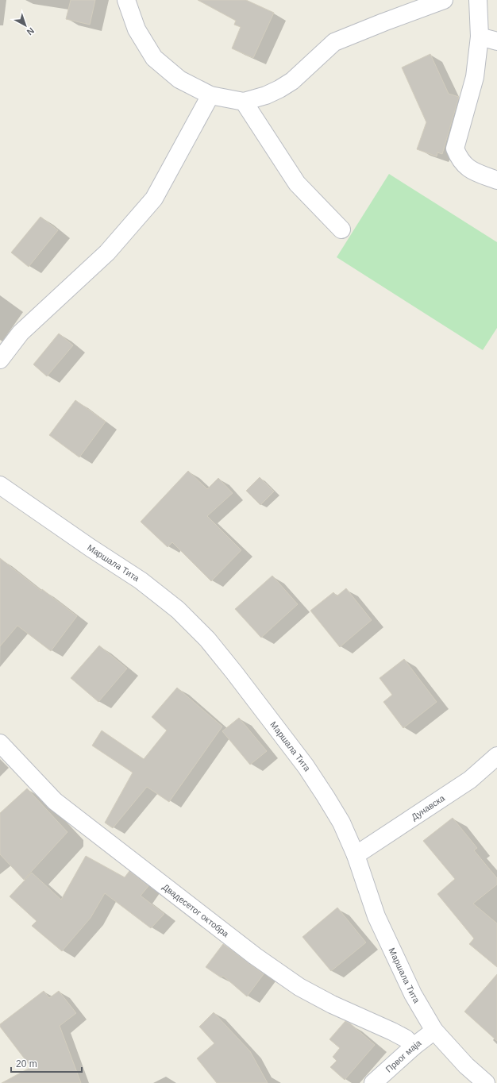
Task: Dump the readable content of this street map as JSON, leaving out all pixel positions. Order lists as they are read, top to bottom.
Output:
{
  "streets": {
    "street": [
      "Маршала Тита",
      "Дунавска",
      "Двадесетог октобра",
      "Првог маја"
    ]
  },
  "crossings": [
    ["Маршала Тита", "Дунавска"],
    ["Маршала Тита", "Првог маја"],
    ["Двадесетог октобра", "Првог маја"]
  ],
  "scale_bar": "20 m",
  "north": "bottom right"
}
